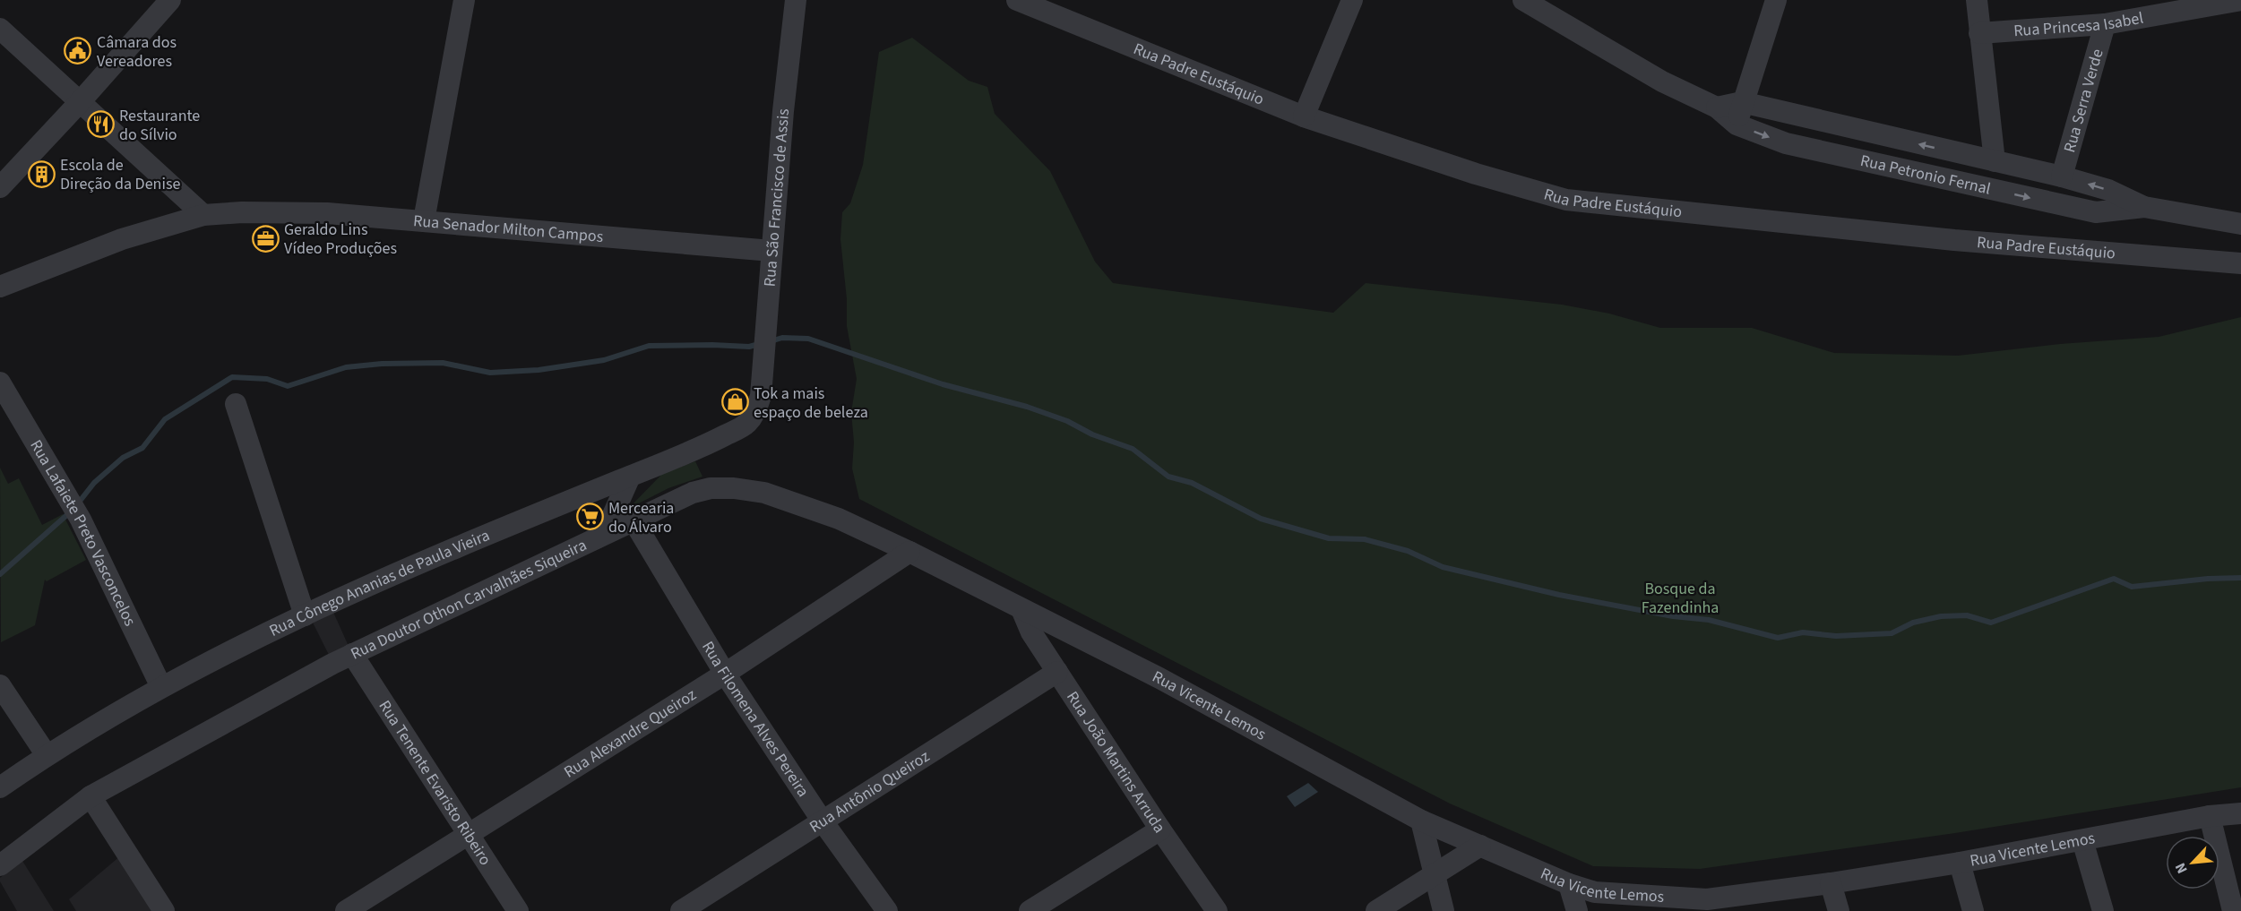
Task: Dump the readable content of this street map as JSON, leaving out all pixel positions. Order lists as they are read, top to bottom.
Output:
{
  "streets": {
    "street": [
      "Rua Princesa Isabel",
      "Rua Padre Eustáquio",
      "Rua Serra Verde",
      "Rua Petronio Fernal",
      "Rua São Francisco de Assis",
      "Rua Senador Milton Campos",
      "Rua Lafaiete Preto Vasconcelos",
      "Rua Cônego Ananias de Paula Vieira",
      "Rua Doutor Othon Carvalhães Siqueira",
      "Rua Vicente Lemos",
      "Rua Filomena Alves Pereira",
      "Rua Alexandre Queiroz",
      "Rua João Martins Arruda",
      "Rua Tenente Evaristo Ribeiro",
      "Rua Antônio Queiroz"
    ]
  },
  "crossings": [
    ["Rua Princesa Isabel", "Rua Serra Verde"],
    ["Rua Serra Verde", "Rua Petronio Fernal"],
    ["Rua São Francisco de Assis", "Rua Senador Milton Campos"],
    ["Rua São Francisco de Assis", "Rua Cônego Ananias de Paula Vieira"],
    ["Rua Lafaiete Preto Vasconcelos", "Rua Cônego Ananias de Paula Vieira"],
    ["Rua Doutor Othon Carvalhães Siqueira", "Rua Vicente Lemos"],
    ["Rua Doutor Othon Carvalhães Siqueira", "Rua Filomena Alves Pereira"],
    ["Rua Doutor Othon Carvalhães Siqueira", "Rua Alexandre Queiroz"],
    ["Rua Doutor Othon Carvalhães Siqueira", "Rua João Martins Arruda"],
    ["Rua Doutor Othon Carvalhães Siqueira", "Rua Tenente Evaristo Ribeiro"],
    ["Rua Vicente Lemos", "Rua João Martins Arruda"],
    ["Rua Filomena Alves Pereira", "Rua Alexandre Queiroz"],
    ["Rua Filomena Alves Pereira", "Rua Antônio Queiroz"],
    ["Rua Alexandre Queiroz", "Rua Tenente Evaristo Ribeiro"],
    ["Rua João Martins Arruda", "Rua Antônio Queiroz"]
  ],
  "parks": ["Bosque da Fazendinha"],
  "places": {
    "public building": ["Câmara dos Vereadores"],
    "restaurant": ["Restaurante do Sílvio"],
    "building": ["Escola de Direção da Denise"],
    "office": ["Geraldo Lins Vídeo Produções"],
    "shop": ["Tok a mais espaço de beleza"],
    "supermarket": ["Mercearia do Álvaro"]
  },
  "north": "bottom left"
}
